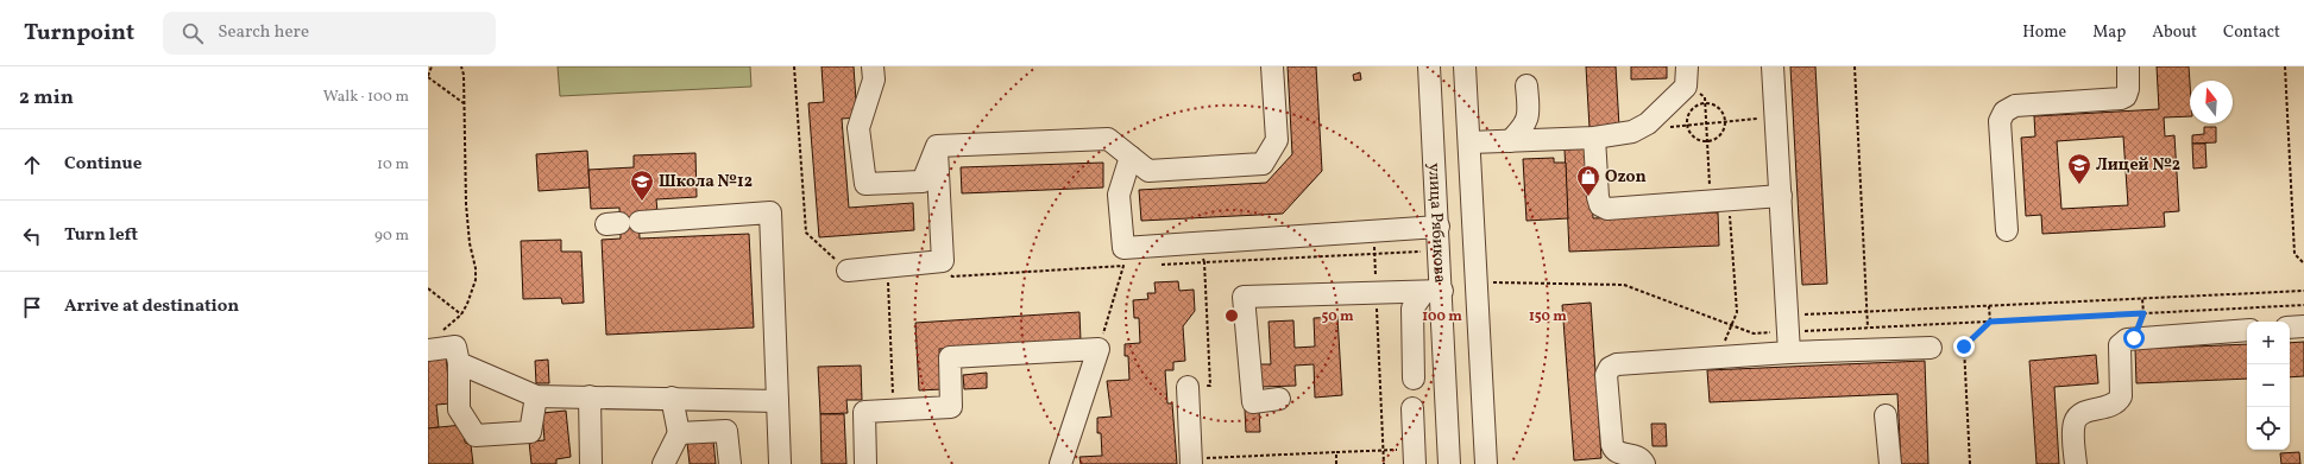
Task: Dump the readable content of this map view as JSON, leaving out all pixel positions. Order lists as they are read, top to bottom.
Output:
{
  "streets": {
    "street": ["улица Рябикова"]
  },
  "places": {
    "school or university": ["Лицей №2", "Школа №12"],
    "shop": ["Ozon"]
  },
  "north": "top",
  "page": {
    "header": "Turnpoint",
    "search": "Search here",
    "nav": [
      "Home",
      "Map",
      "About",
      "Contact"
    ],
    "heading": ["2 min", "Walk · 100 m"],
    "list": [
      ["Continue", "10 m"],
      ["Turn left", "90 m"],
      "Arrive at destination"
    ],
    "map_buttons": ["+", "−"]
  },
  "rings": ["50 m", "100 m", "150 m"]
}
